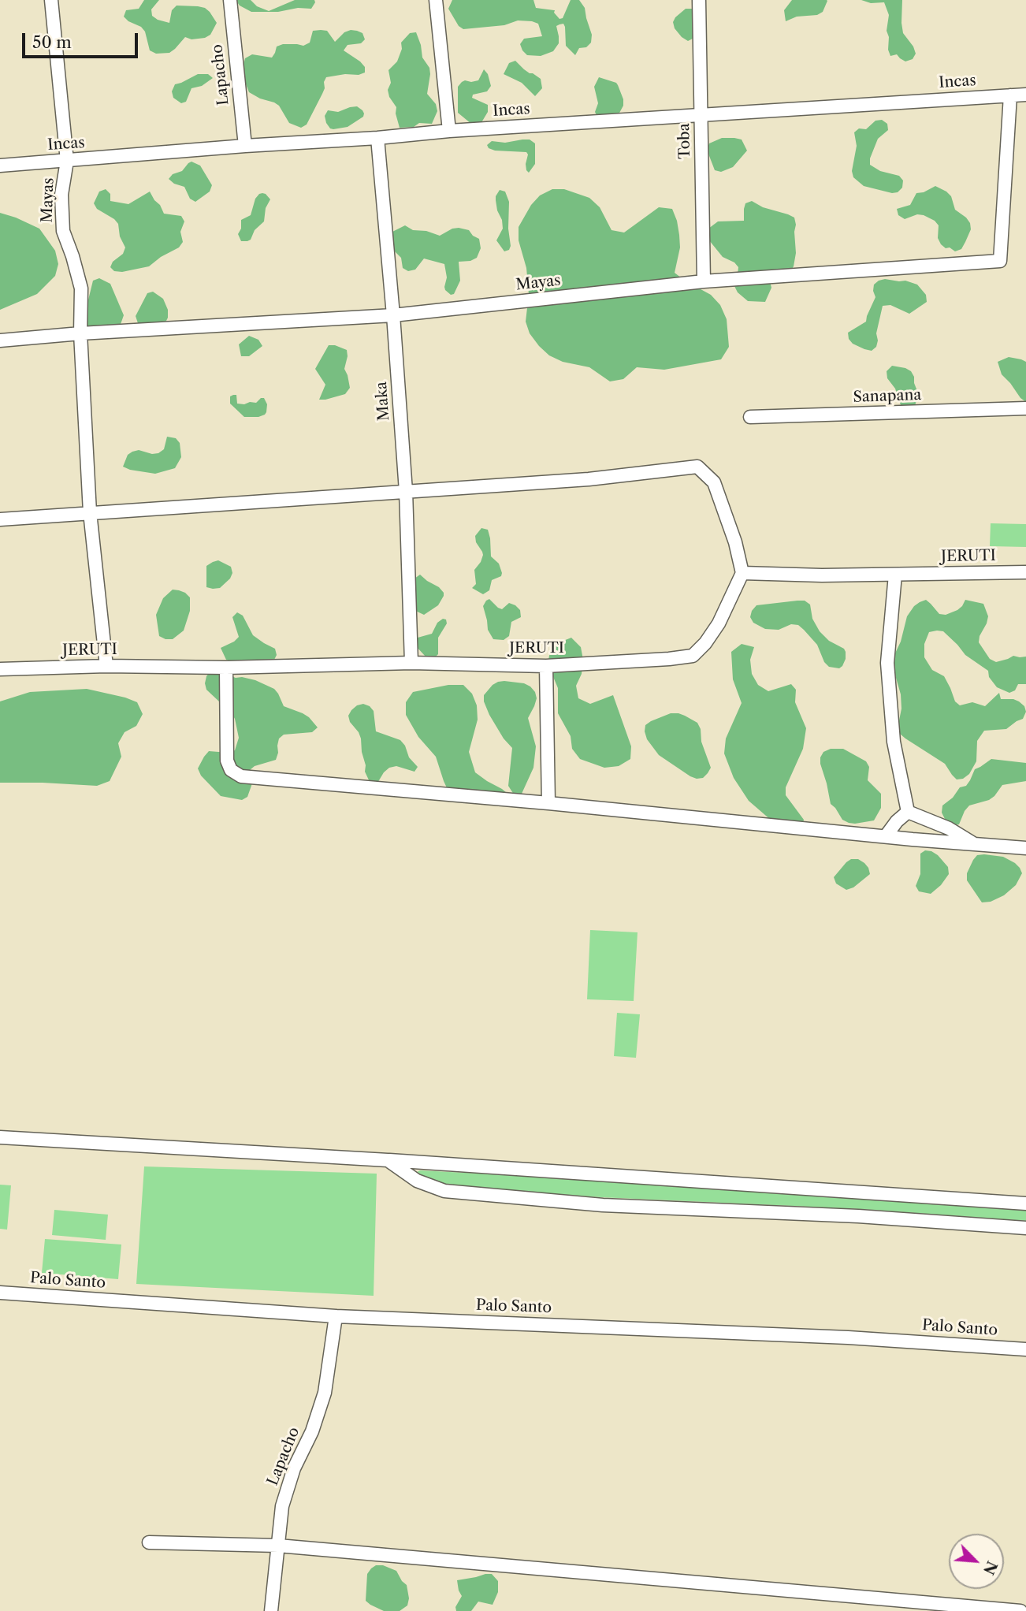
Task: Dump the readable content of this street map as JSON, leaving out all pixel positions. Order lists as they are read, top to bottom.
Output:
{
  "streets": {
    "street": [
      "Lapacho",
      "Incas",
      "Toba",
      "Mayas",
      "Sanapana",
      "Maka",
      "JERUTI",
      "Palo Santo"
    ]
  },
  "crossings": [
    ["Lapacho", "Incas"],
    ["Lapacho", "Palo Santo"],
    ["Incas", "Toba"],
    ["Incas", "Mayas"],
    ["Incas", "Maka"],
    ["Toba", "Mayas"],
    ["Mayas", "Maka"],
    ["Mayas", "JERUTI"],
    ["Maka", "JERUTI"]
  ],
  "scale_bar": "50 m",
  "north": "bottom right"
}
